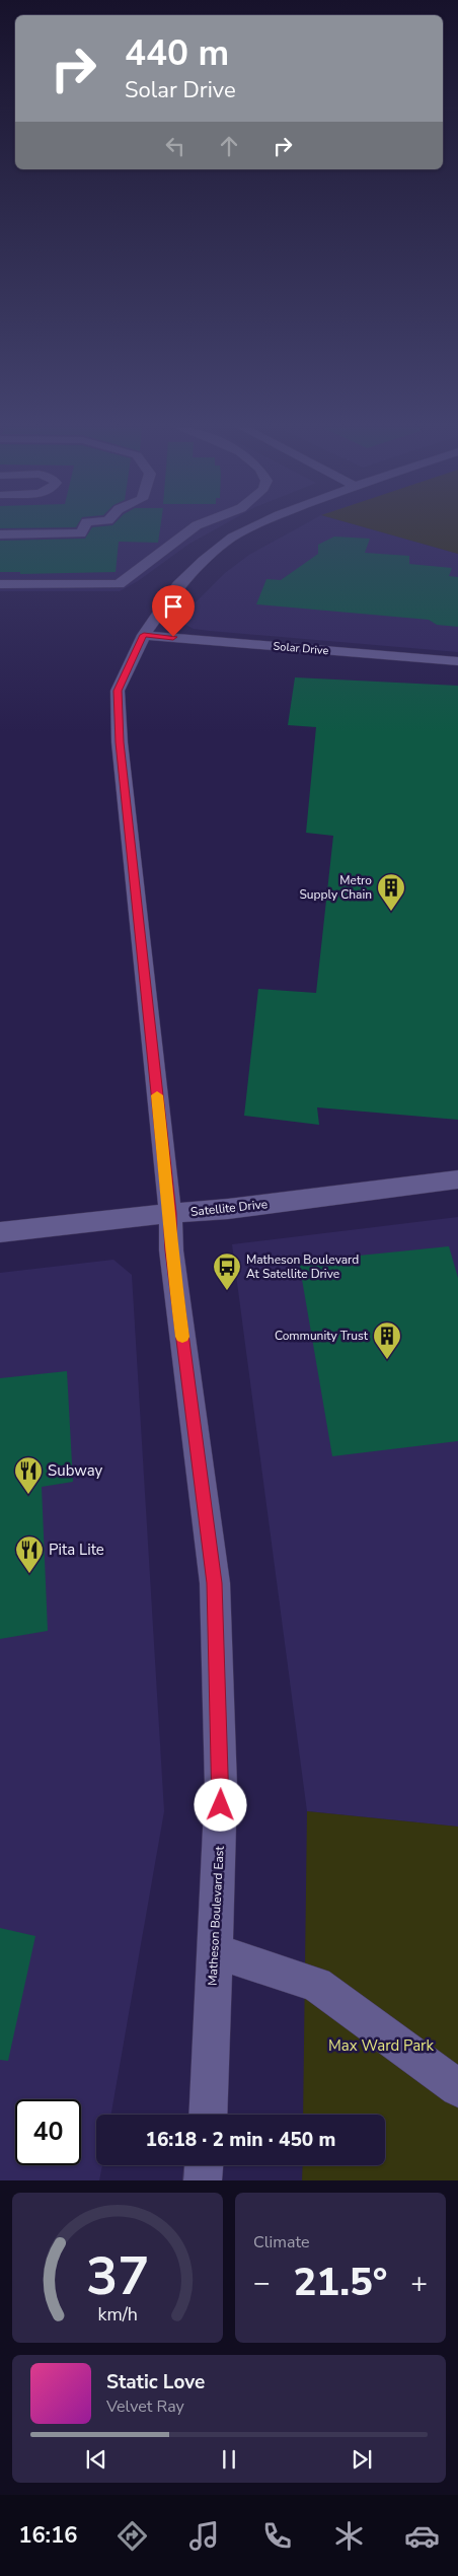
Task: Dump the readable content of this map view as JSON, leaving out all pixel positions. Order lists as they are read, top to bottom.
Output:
{
  "streets": {
    "street": ["Solar Drive", "Satellite Drive", "Matheson Boulevard East"]
  },
  "crossings": [
    ["Solar Drive", "Matheson Boulevard East"],
    ["Satellite Drive", "Matheson Boulevard East"]
  ],
  "parks": ["Max Ward Park"],
  "places": {
    "building": ["Metro Supply Chain", "Community Trust"],
    "bus stop": ["Matheson Boulevard At Satellite Drive"],
    "restaurant": ["Subway", "Pita Lite"]
  },
  "page": {
    "turn": ["440 m", "Solar Drive"],
    "limit": "40",
    "trip": "16:18 · 2 min · 450 m",
    "tile": "Climate",
    "heat": ["−", "21.5°", "+"],
    "song": ["Static Love", "Velvet Ray"],
    "tabs": "16:16",
    "gauge": ["37", "km/h"]
  }
}
